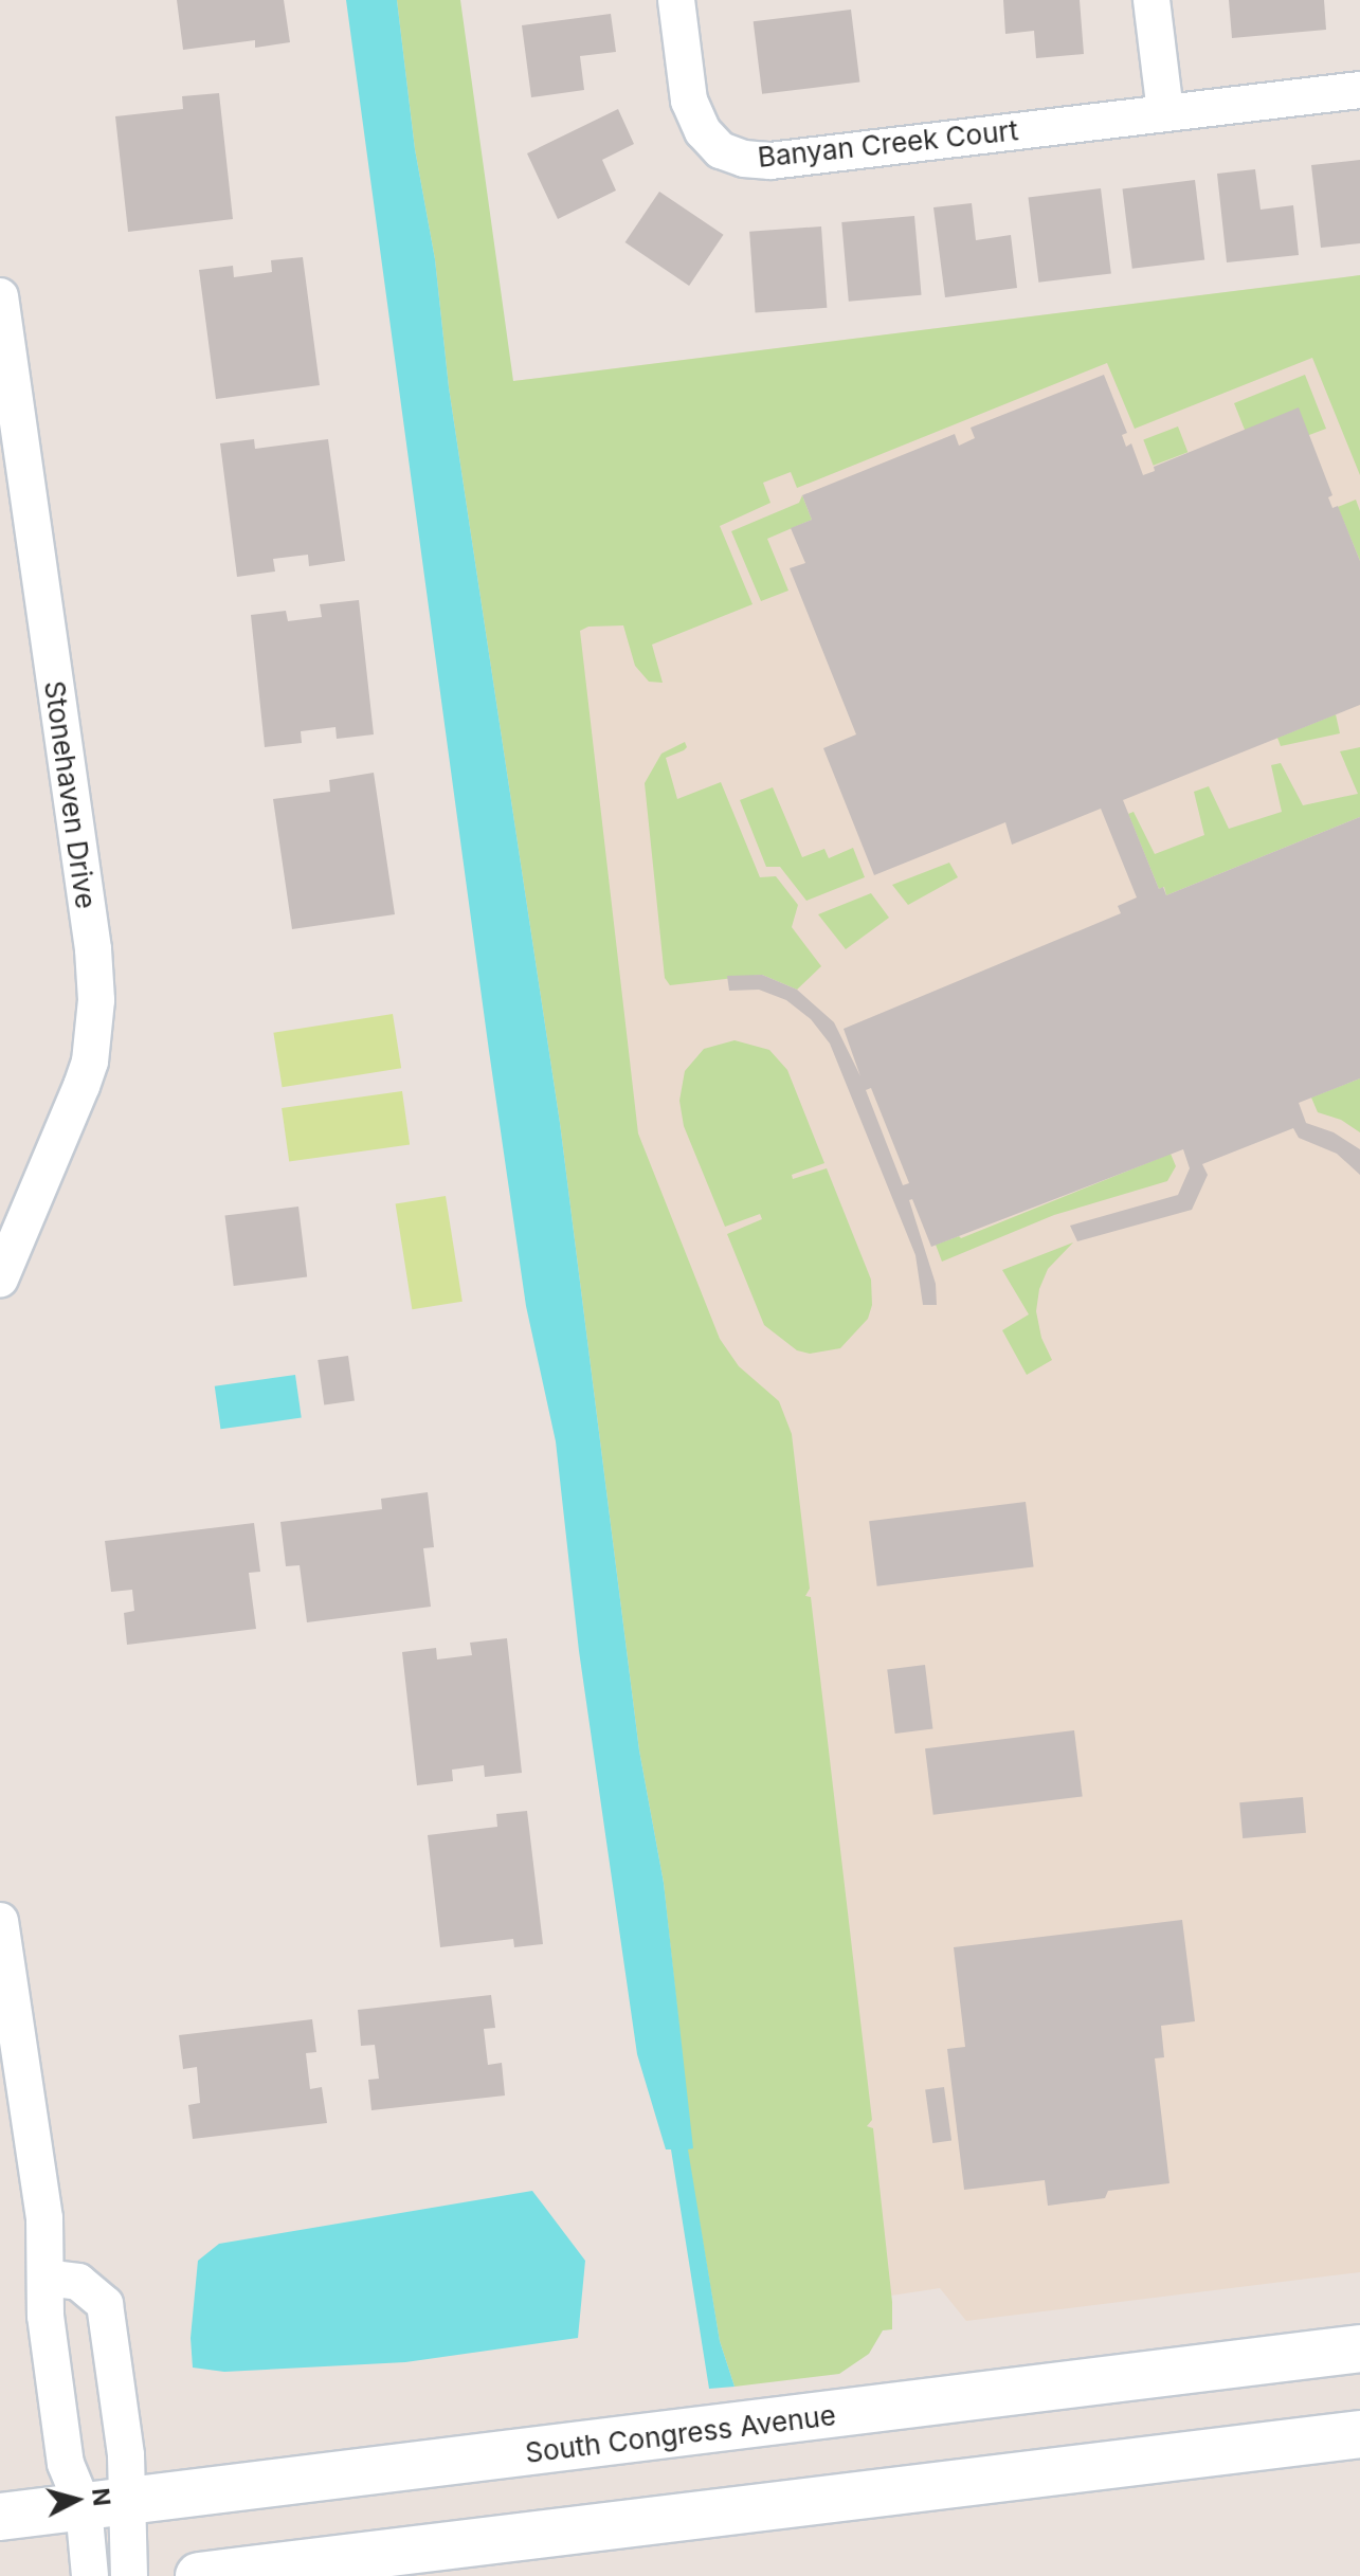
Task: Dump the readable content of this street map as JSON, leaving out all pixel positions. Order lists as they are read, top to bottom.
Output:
{
  "streets": {
    "main road": ["South Congress Avenue"],
    "street": ["Banyan Creek Court", "Stonehaven Drive"]
  },
  "north": "right"
}
